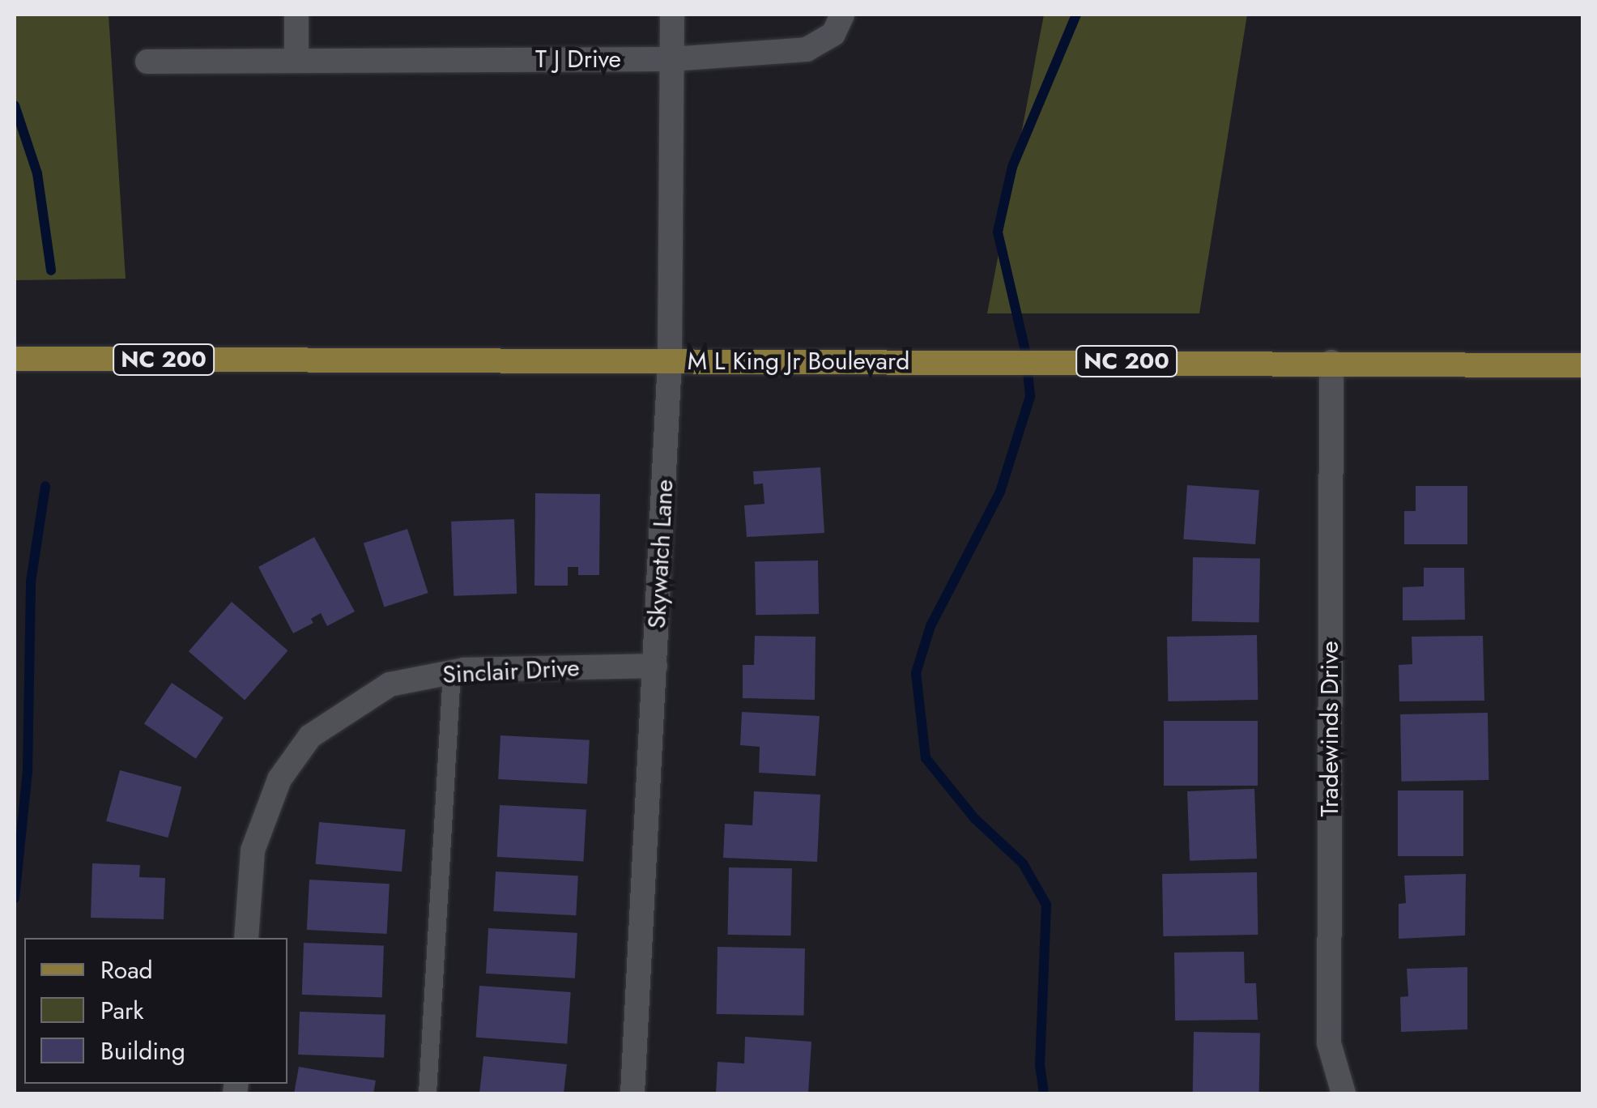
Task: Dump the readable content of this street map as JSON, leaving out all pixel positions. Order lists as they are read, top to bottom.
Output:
{
  "streets": {
    "main road": ["NC 200", "M L King Jr Boulevard"],
    "street": [
      "T J Drive",
      "Skywatch Lane",
      "Sinclair Drive",
      "Tradewinds Drive"
    ]
  },
  "crossings": [
    ["T J Drive", "Skywatch Lane"],
    ["M L King Jr Boulevard", "Skywatch Lane"],
    ["M L King Jr Boulevard", "Tradewinds Drive"],
    ["Skywatch Lane", "Sinclair Drive"]
  ],
  "legend": ["Road", "Park", "Building"]
}
